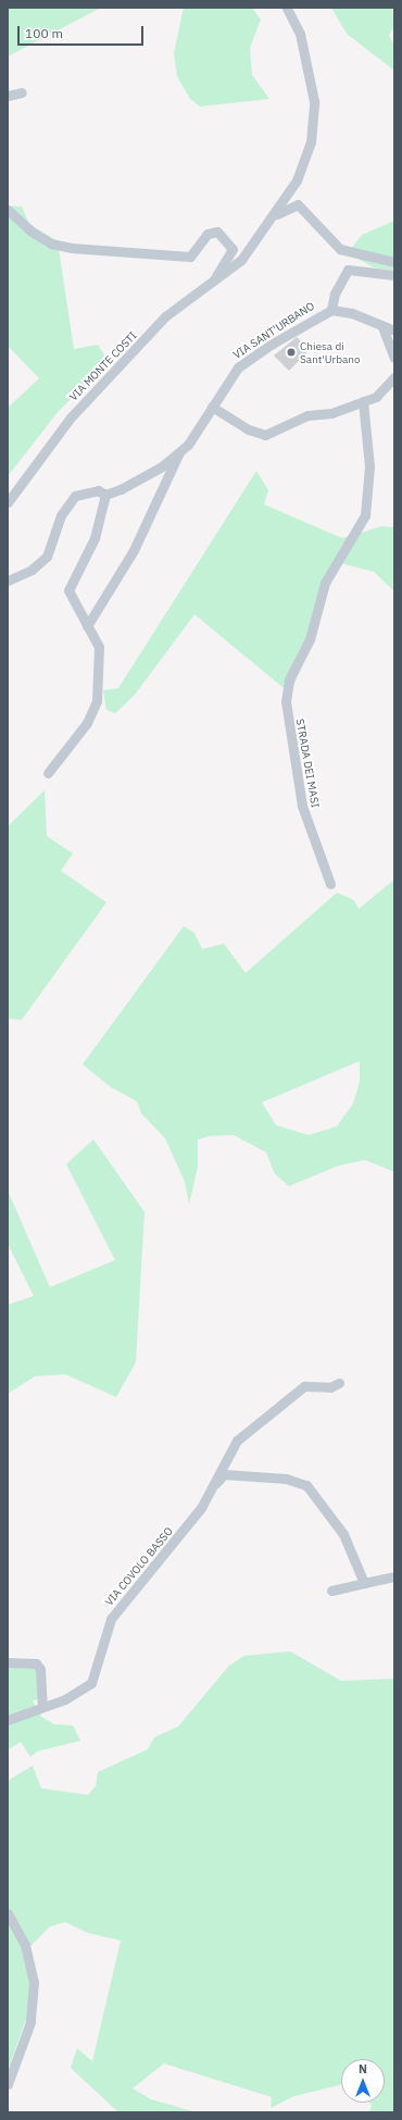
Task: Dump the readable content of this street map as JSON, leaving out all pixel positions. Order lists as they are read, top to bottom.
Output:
{
  "streets": {
    "street": [
      "VIA SANT'URBANO",
      "VIA MONTE COSTI",
      "STRADA DEI MASI",
      "VIA COVOLO BASSO"
    ]
  },
  "places": ["Chiesa di Sant'Urbano"],
  "scale_bar": "100 m",
  "north": "top"
}
